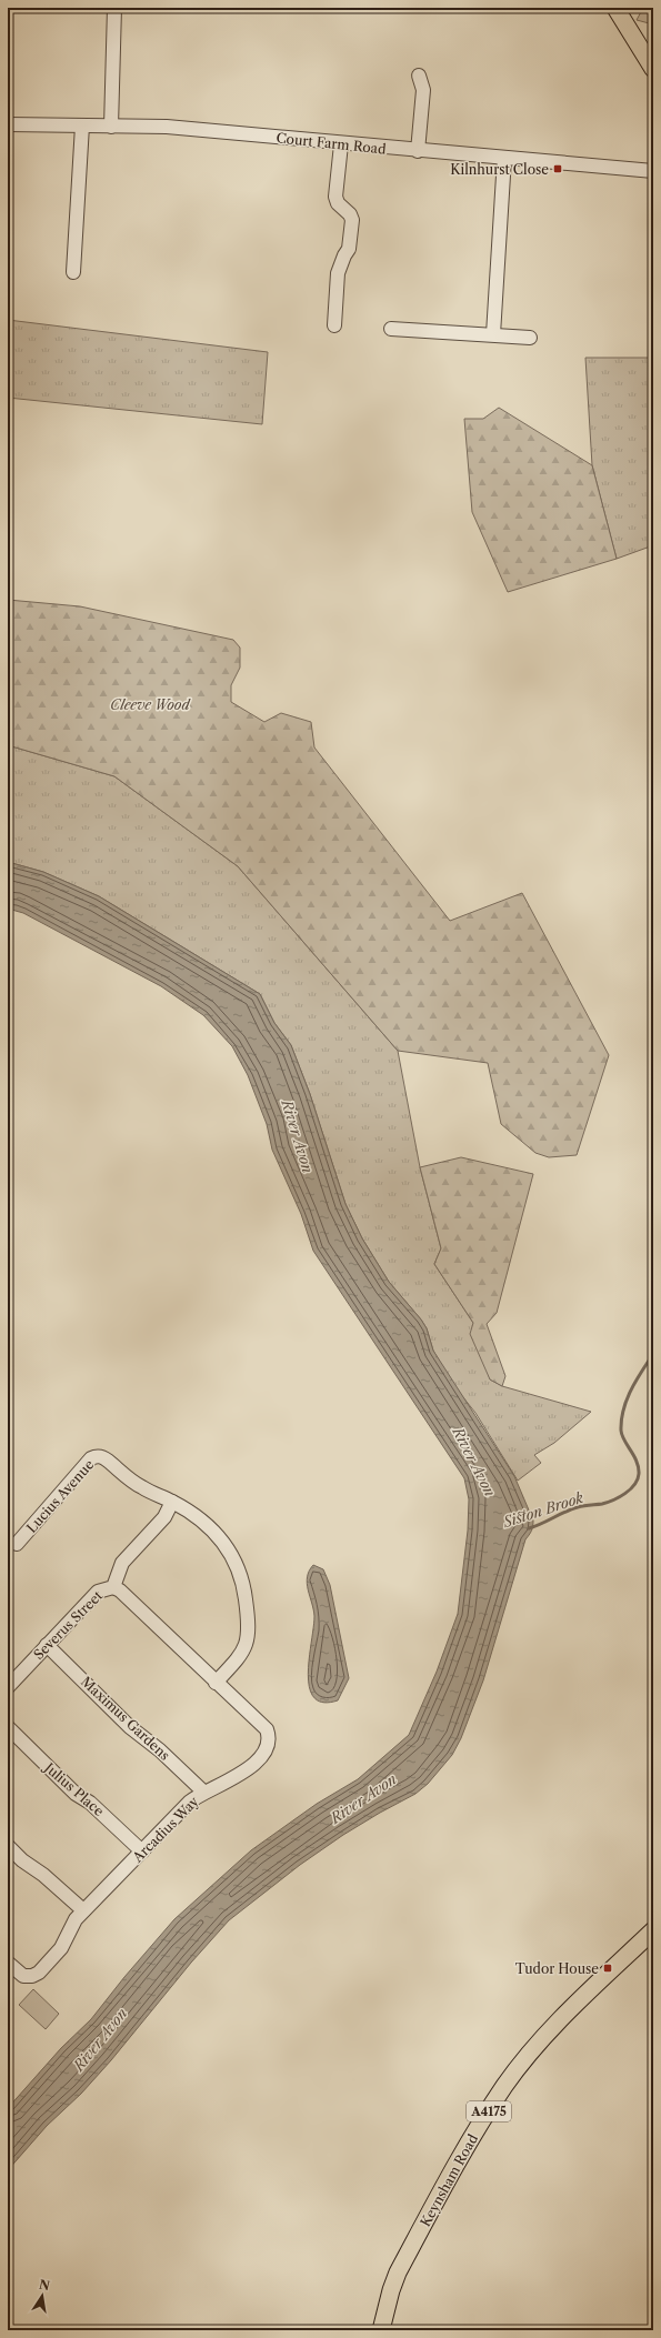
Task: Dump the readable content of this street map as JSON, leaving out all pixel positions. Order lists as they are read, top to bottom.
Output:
{
  "streets": {
    "main road": ["A4175", "Keynsham Road"],
    "street": [
      "Court Farm Road",
      "Lucius Avenue",
      "Severus Street",
      "Maximus Gardens",
      "Julius Place",
      "Arcadius Way"
    ]
  },
  "crossings": [
    ["Lucius Avenue", "Severus Street"],
    ["Severus Street", "Maximus Gardens"],
    ["Severus Street", "Arcadius Way"],
    ["Maximus Gardens", "Arcadius Way"],
    ["Julius Place", "Arcadius Way"]
  ],
  "water": ["River Avon", "Siston Brook"],
  "parks": ["Cleeve Wood"],
  "places": {
    "transit": ["Kilnhurst Close", "Tudor House"]
  },
  "north": "top"
}
